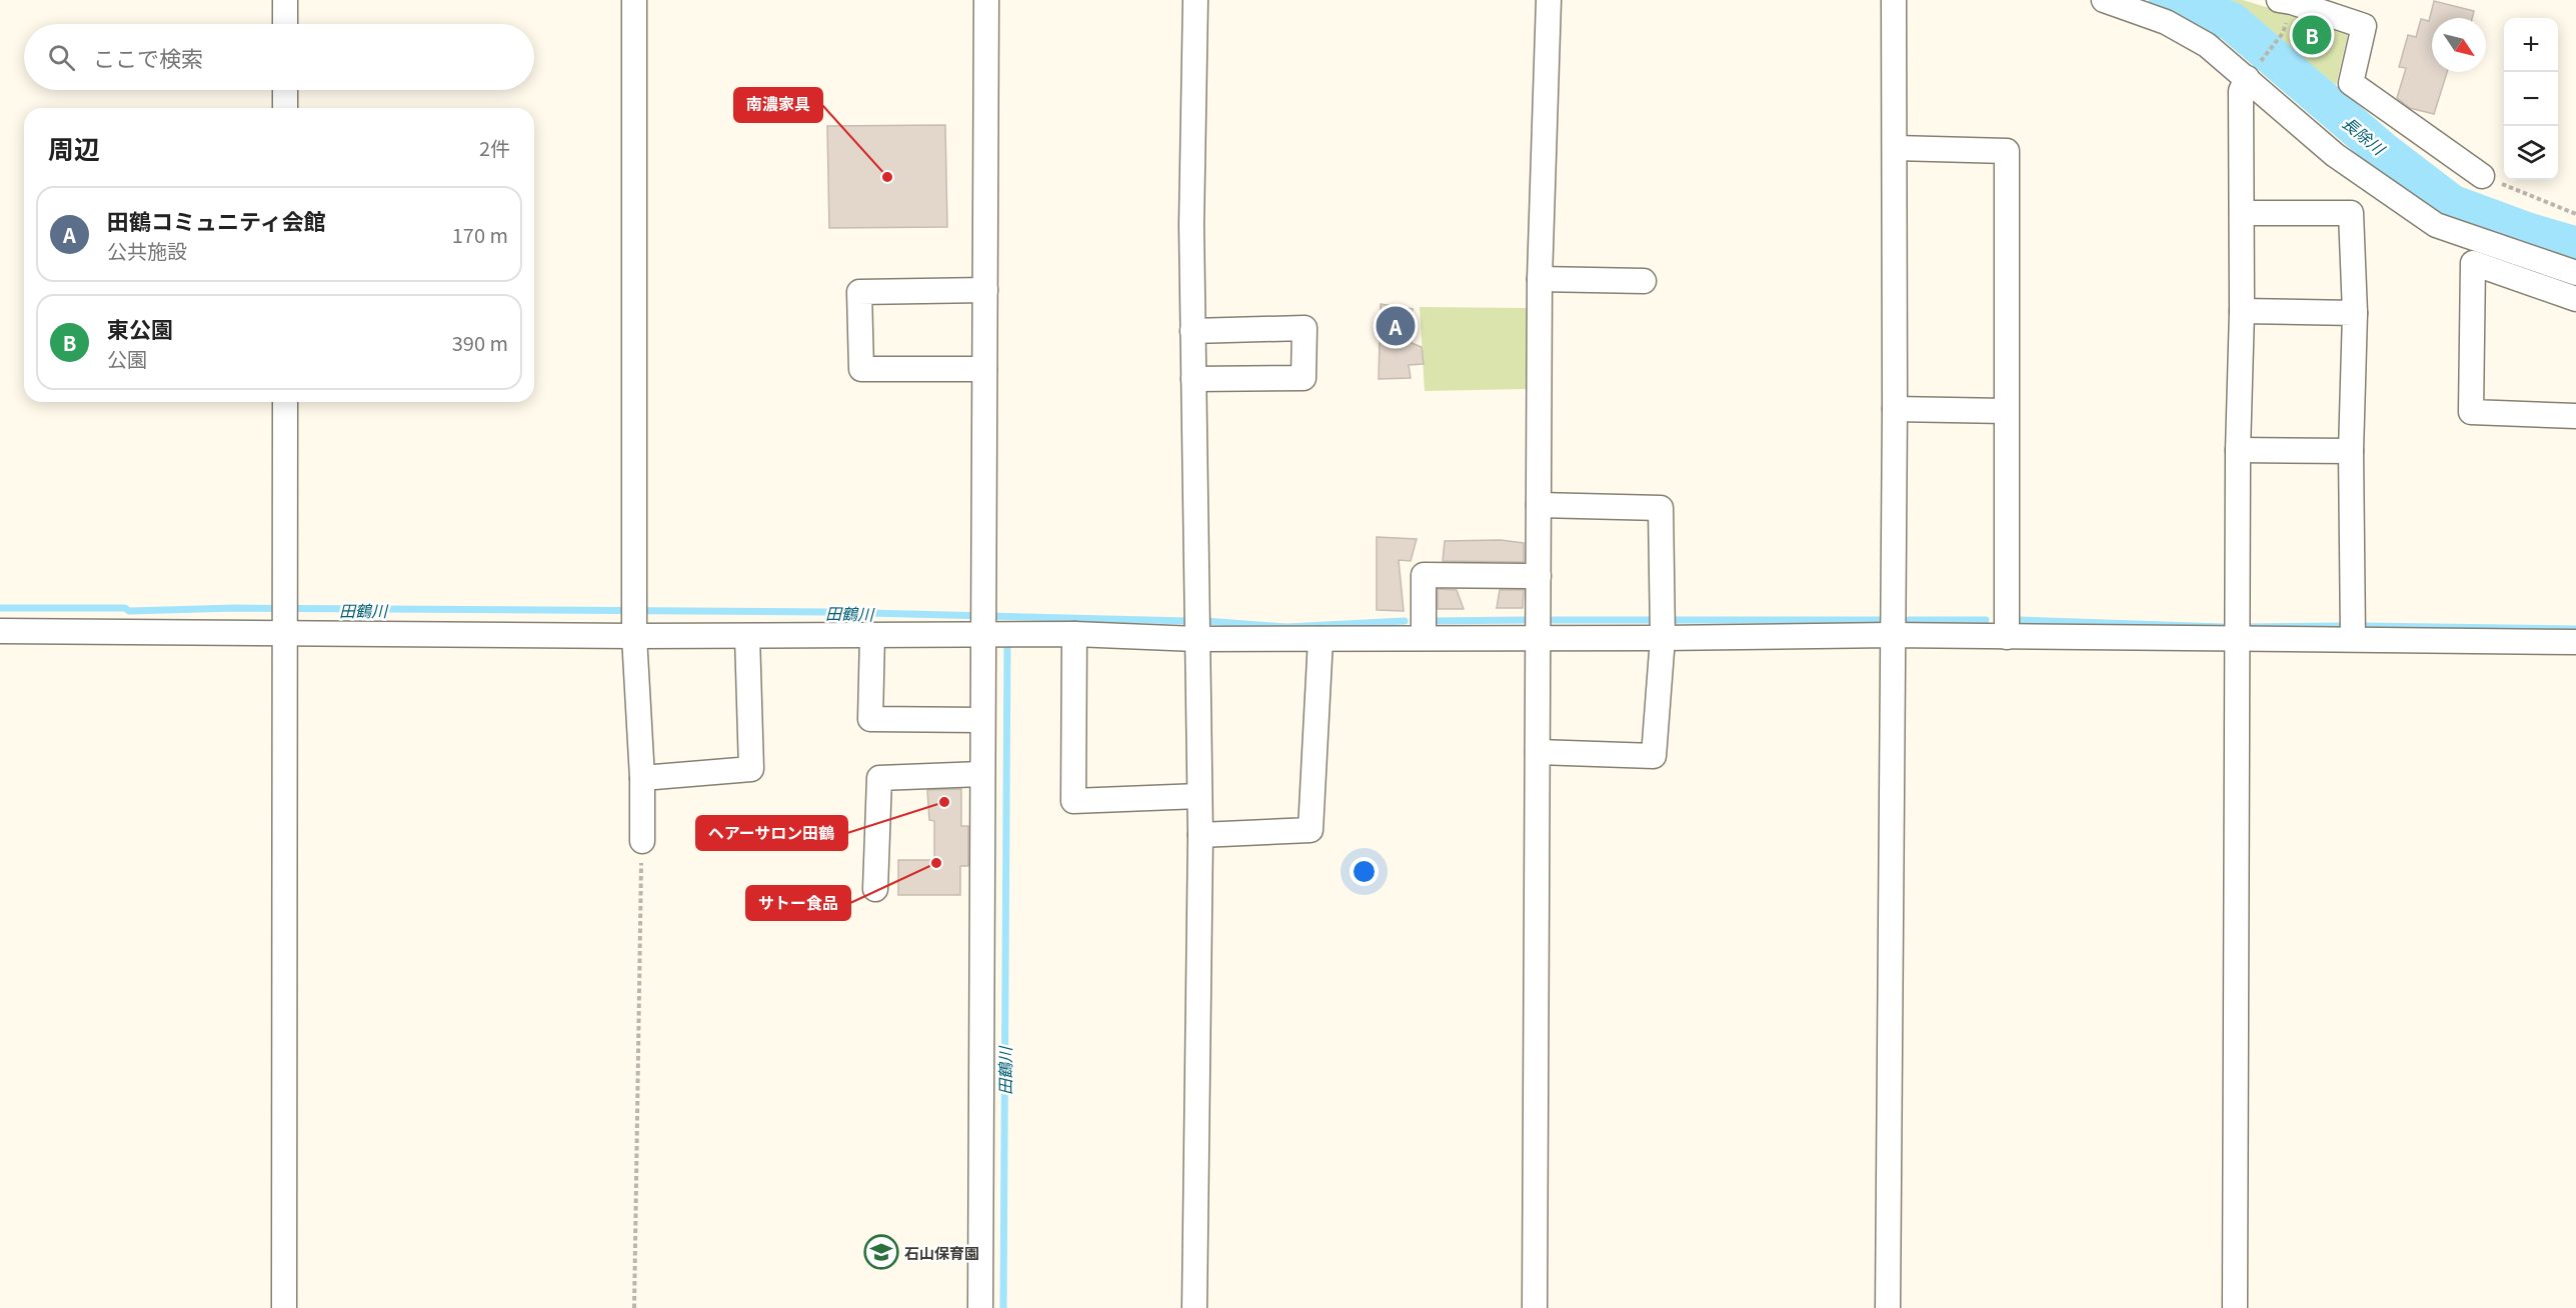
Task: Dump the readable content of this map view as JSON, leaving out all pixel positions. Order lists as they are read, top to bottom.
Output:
{
  "water": ["長除川", "田鶴川"],
  "places": {
    "other": ["南濃家具", "ヘアーサロン田鶴", "サトー食品"],
    "school or university": ["石山保育園"]
  },
  "north": "bottom right",
  "page": {
    "pins": ["B", "A"],
    "map_buttons": ["+", "−"],
    "search": "ここで検索",
    "heading": ["周辺", "2件"],
    "list": [
      {
        "mark": "A",
        "name": "田鶴コミュニティ会館",
        "note": "公共施設",
        "value": "170 m"
      },
      {
        "mark": "B",
        "name": "東公園",
        "note": "公園",
        "value": "390 m"
      }
    ]
  }
}
